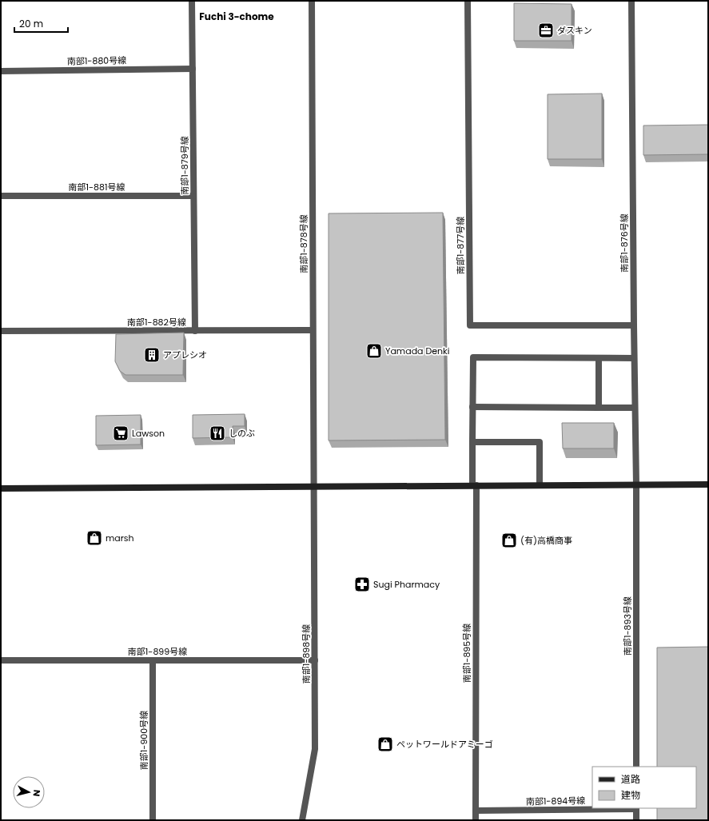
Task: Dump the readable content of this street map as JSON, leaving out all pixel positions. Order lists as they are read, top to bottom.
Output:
{
  "streets": {
    "street": [
      "南部1-880号線",
      "南部1-879号線",
      "南部1-881号線",
      "南部1-876号線",
      "南部1-878号線",
      "南部1-877号線",
      "南部1-882号線",
      "南部1-893号線",
      "南部1-899号線",
      "南部1-895号線",
      "南部1-898号線",
      "南部1-900号線",
      "南部1-894号線"
    ]
  },
  "crossings": [
    ["南部1-880号線", "南部1-879号線"],
    ["南部1-879号線", "南部1-881号線"],
    ["南部1-879号線", "南部1-882号線"],
    ["南部1-876号線", "南部1-877号線"],
    ["南部1-876号線", "南部1-893号線"],
    ["南部1-878号線", "南部1-882号線"],
    ["南部1-878号線", "南部1-898号線"],
    ["南部1-899号線", "南部1-898号線"],
    ["南部1-899号線", "南部1-900号線"],
    ["南部1-895号線", "南部1-894号線"]
  ],
  "districts": ["Fuchi 3-chome"],
  "places": {
    "office": ["ダスキン"],
    "shop": [
      "Yamada Denki",
      "marsh",
      "(有)高橋商事",
      "ペットワールドアミーゴ"
    ],
    "building": ["アプレシオ"],
    "supermarket": ["Lawson"],
    "restaurant": ["しのぶ"],
    "pharmacy": ["Sugi Pharmacy"]
  },
  "legend": ["道路", "建物"],
  "scale_bar": "20 m",
  "north": "right"
}
